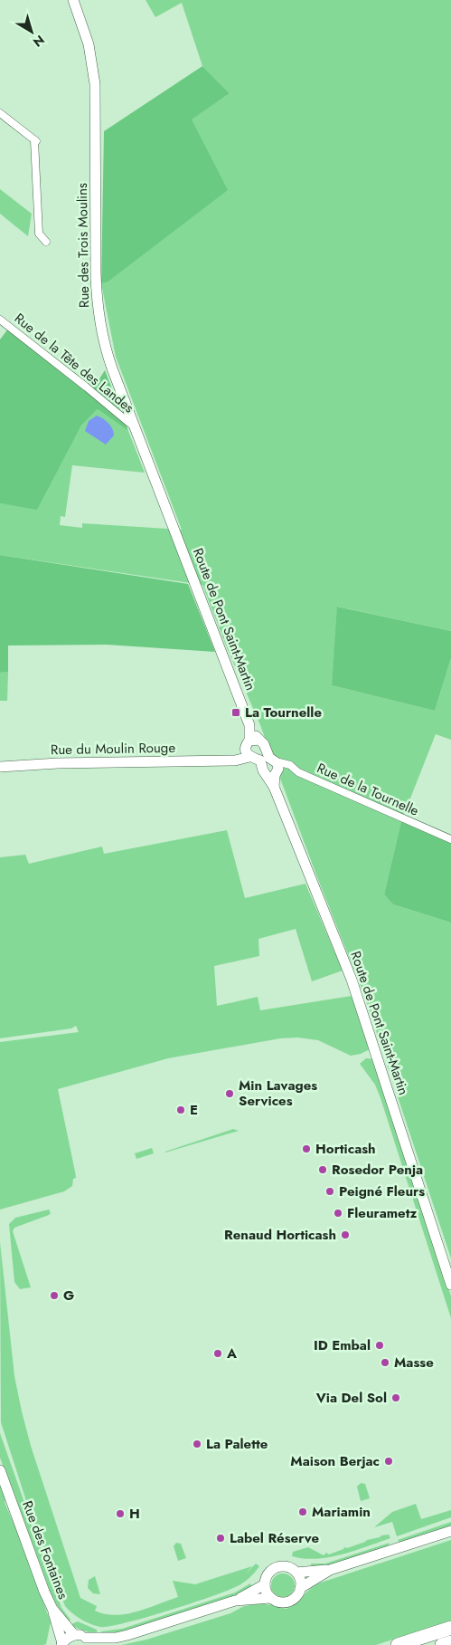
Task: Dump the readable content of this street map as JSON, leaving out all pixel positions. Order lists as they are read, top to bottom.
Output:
{
  "streets": {
    "main road": [
      "Rue des Trois Moulins",
      "Route de Pont Saint-Martin",
      "Rue du Moulin Rouge",
      "Rue des Fontaines"
    ],
    "street": ["Rue de la Tête des Landes", "Rue de la Tournelle"]
  },
  "crossings": [
    ["Rue des Trois Moulins", "Rue de la Tête des Landes"],
    ["Rue des Trois Moulins", "Route de Pont Saint-Martin"],
    ["Route de Pont Saint-Martin", "Rue du Moulin Rouge"],
    ["Route de Pont Saint-Martin", "Rue de la Tournelle"]
  ],
  "places": {
    "transit": ["La Tournelle"],
    "other": [
      "Min Lavages Services",
      "E",
      "Horticash",
      "Rosedor Penja",
      "Peigné Fleurs",
      "Fleurametz",
      "Renaud Horticash",
      "G",
      "ID Embal",
      "A",
      "Masse",
      "Via Del Sol",
      "La Palette",
      "Maison Berjac",
      "Mariamin",
      "H",
      "Label Réserve"
    ]
  },
  "north": "bottom right"
}
